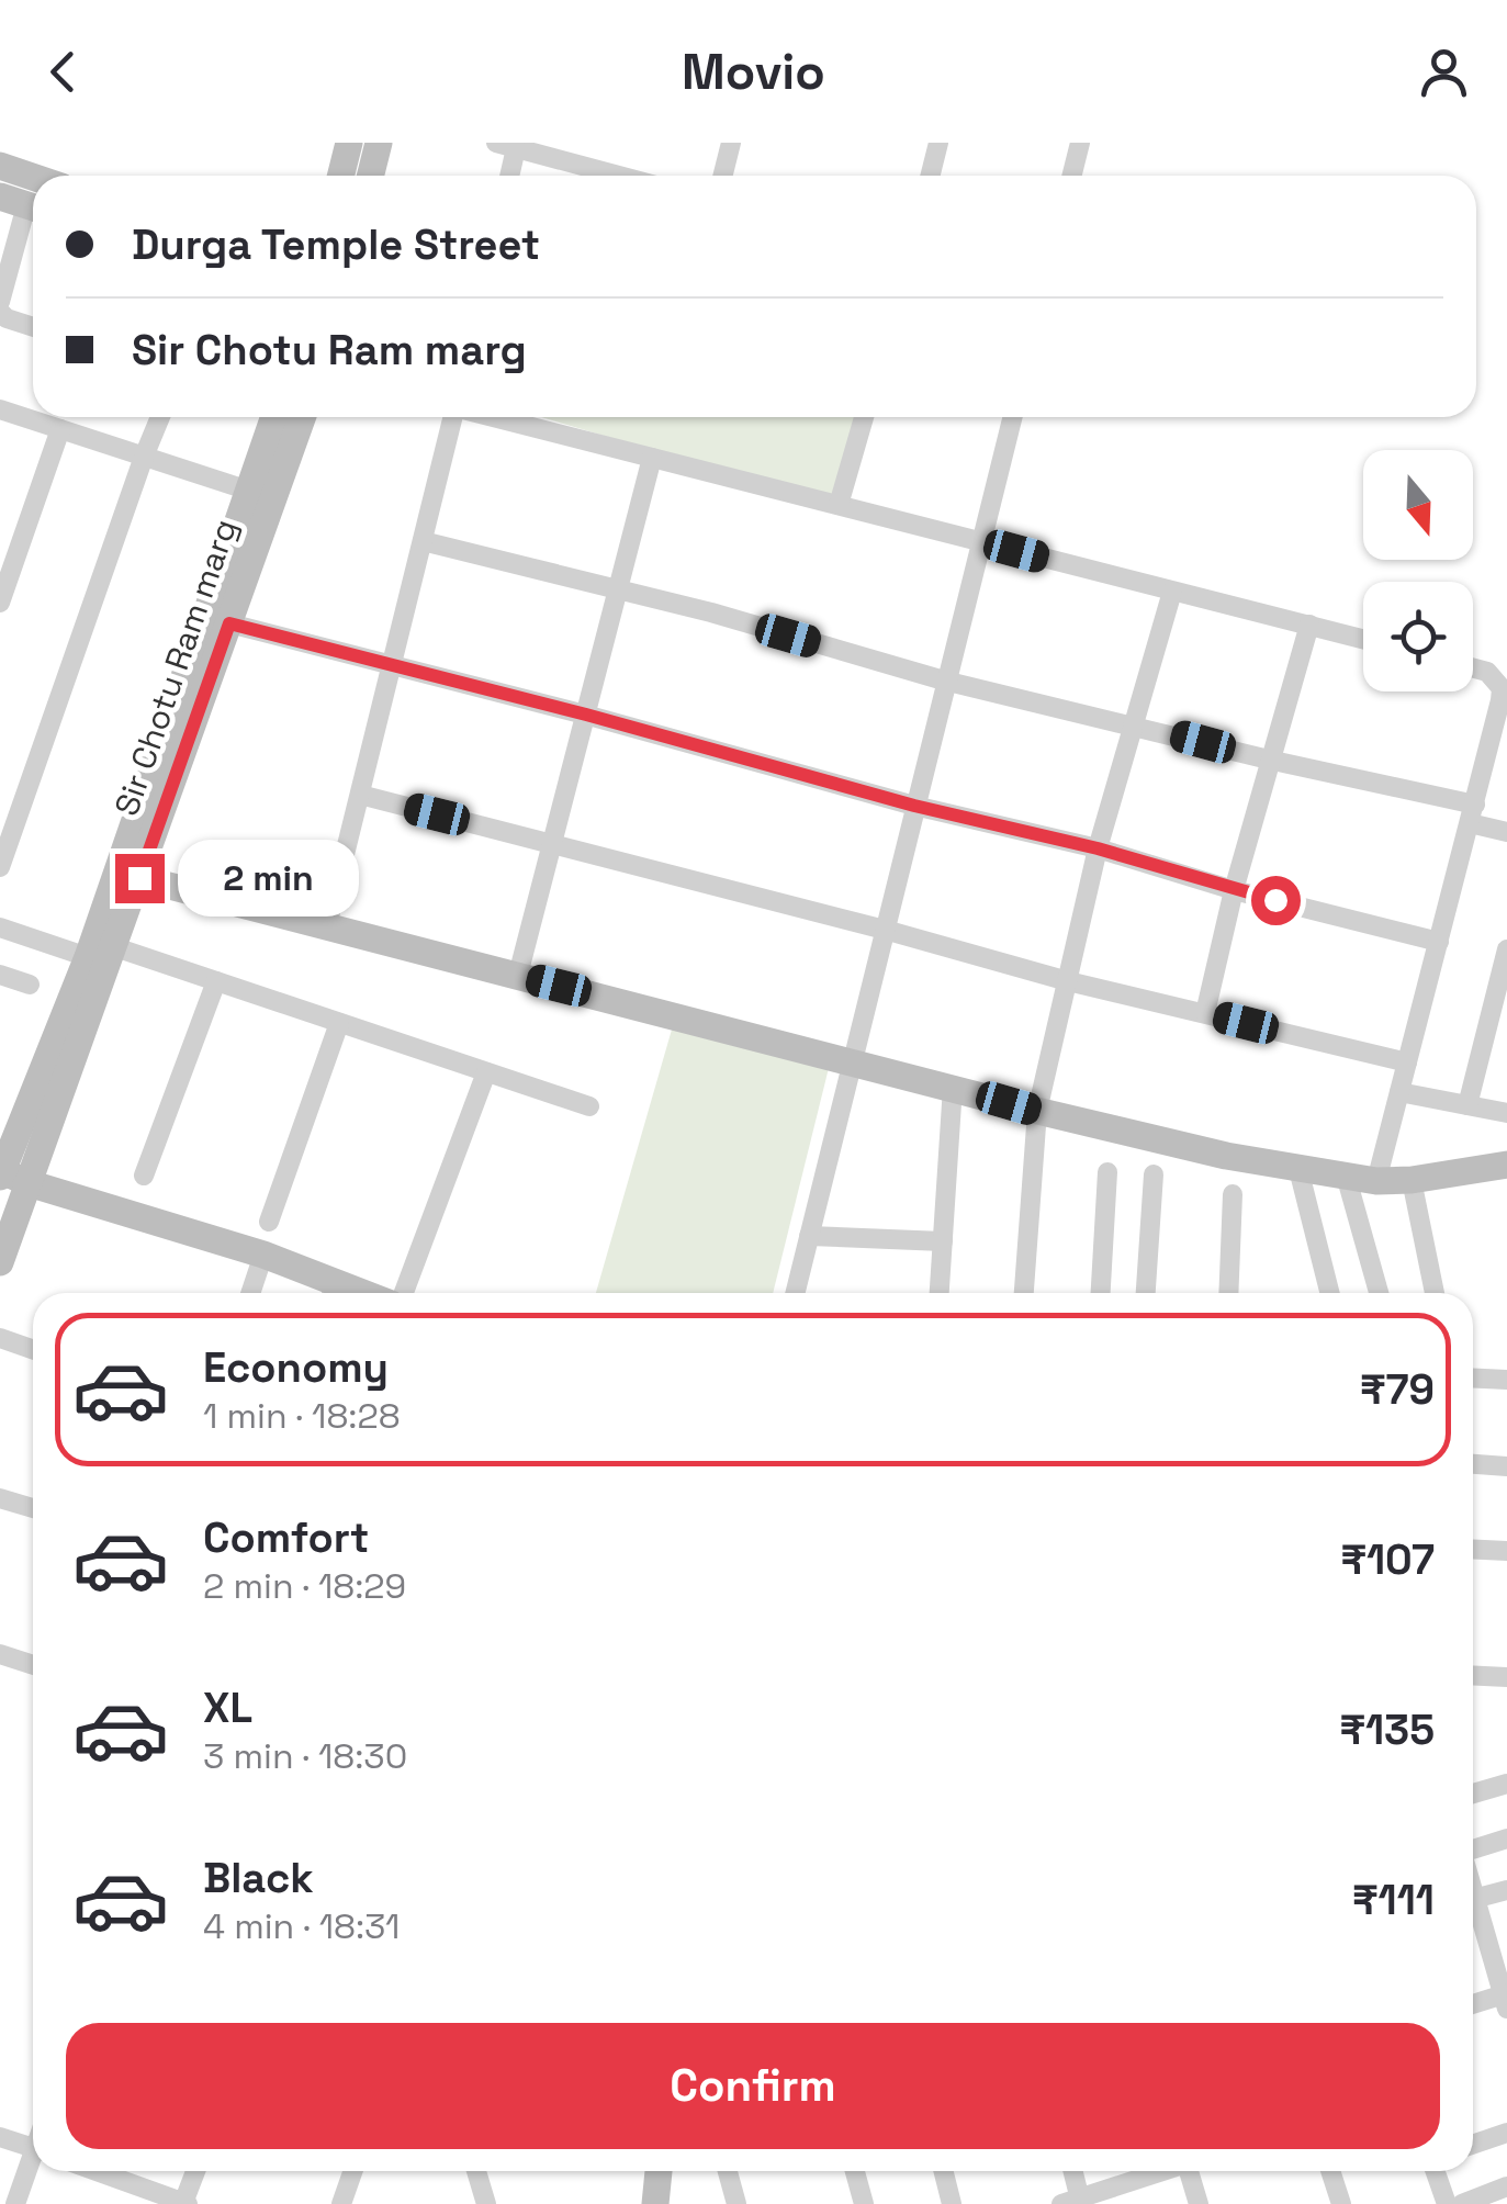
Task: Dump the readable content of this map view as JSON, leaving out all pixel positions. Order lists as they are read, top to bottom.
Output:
{
  "streets": {
    "street": ["Sir Chotu Ram marg"]
  },
  "north": "bottom",
  "page": {
    "header": "Movio",
    "banner": ["Durga Temple Street", "Sir Chotu Ram marg"],
    "bubble": "2 min",
    "list": [
      {
        "name": "Economy",
        "note": "1 min · 18:28",
        "value": "₹79"
      },
      {
        "name": "Comfort",
        "note": "2 min · 18:29",
        "value": "₹107"
      },
      {
        "name": "XL",
        "note": "3 min · 18:30",
        "value": "₹135"
      },
      {
        "name": "Black",
        "note": "4 min · 18:31",
        "value": "₹111"
      }
    ],
    "buttons": "Confirm"
  }
}
